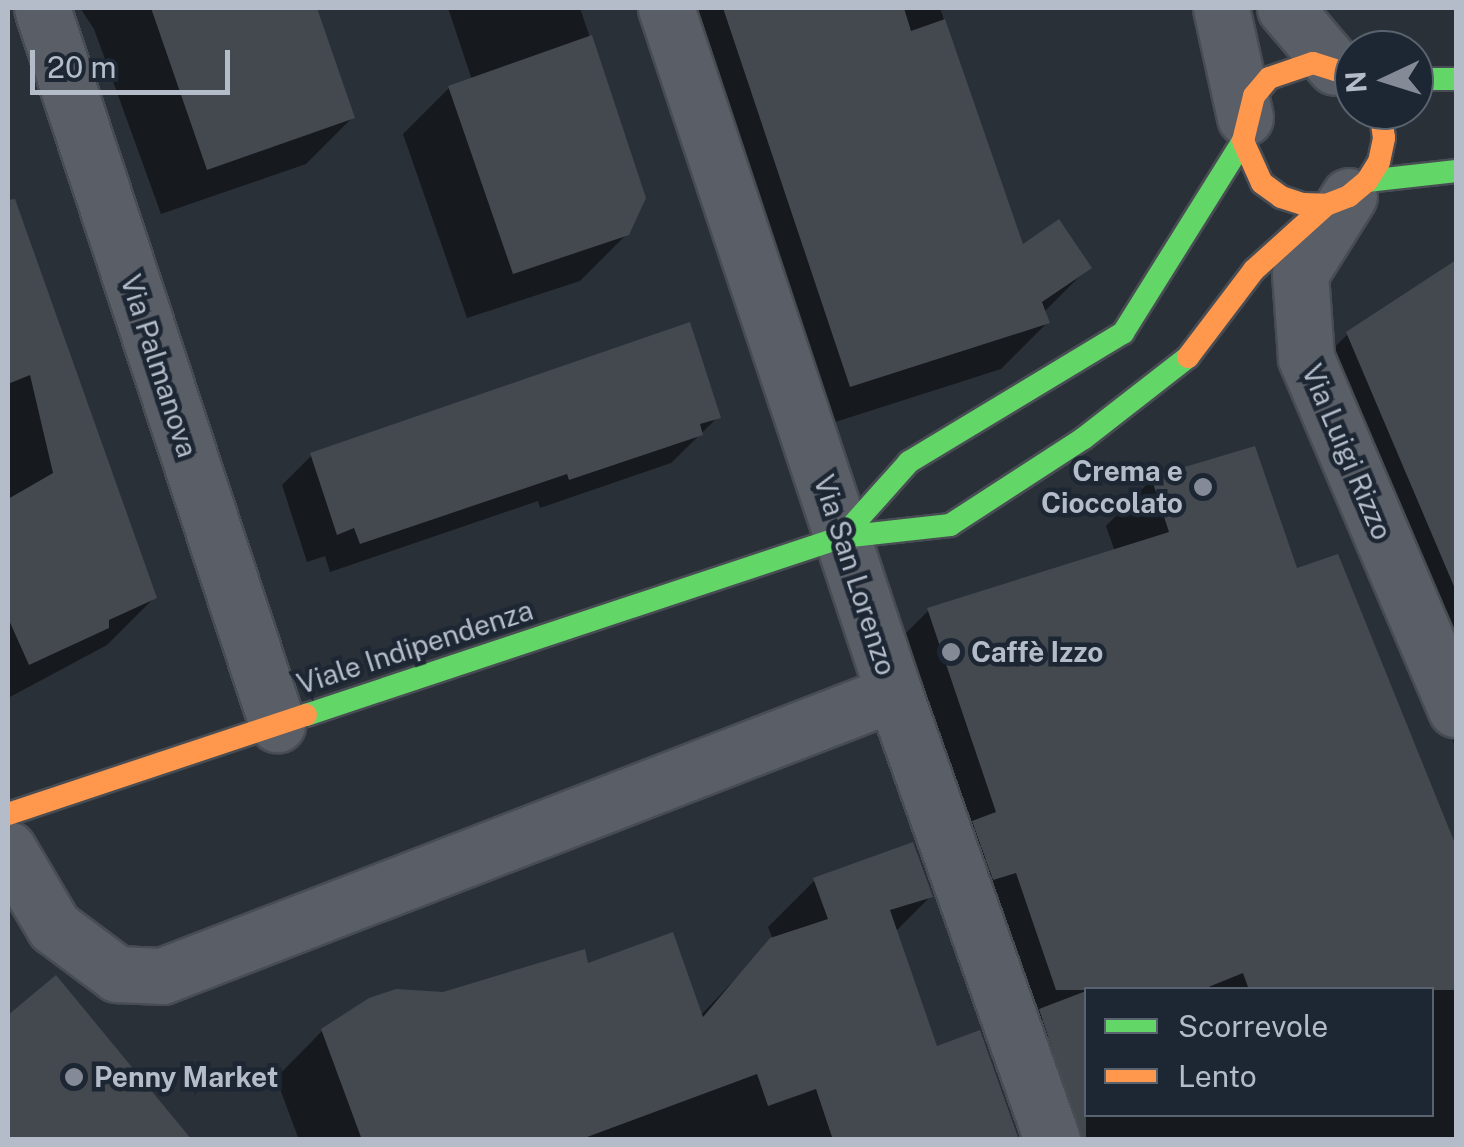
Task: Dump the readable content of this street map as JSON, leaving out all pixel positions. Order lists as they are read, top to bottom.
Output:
{
  "streets": {
    "main road": ["Viale Indipendenza"],
    "street": ["Via Palmanova", "Via Luigi Rizzo", "Via San Lorenzo"]
  },
  "crossings": [
    ["Via Palmanova", "Viale Indipendenza"],
    ["Via Luigi Rizzo", "Viale Indipendenza"],
    ["Via San Lorenzo", "Viale Indipendenza"]
  ],
  "places": ["Crema e Cioccolato", "Caffè Izzo", "Penny Market"],
  "legend": ["Scorrevole", "Lento"],
  "scale_bar": "20 m",
  "north": "left"
}
